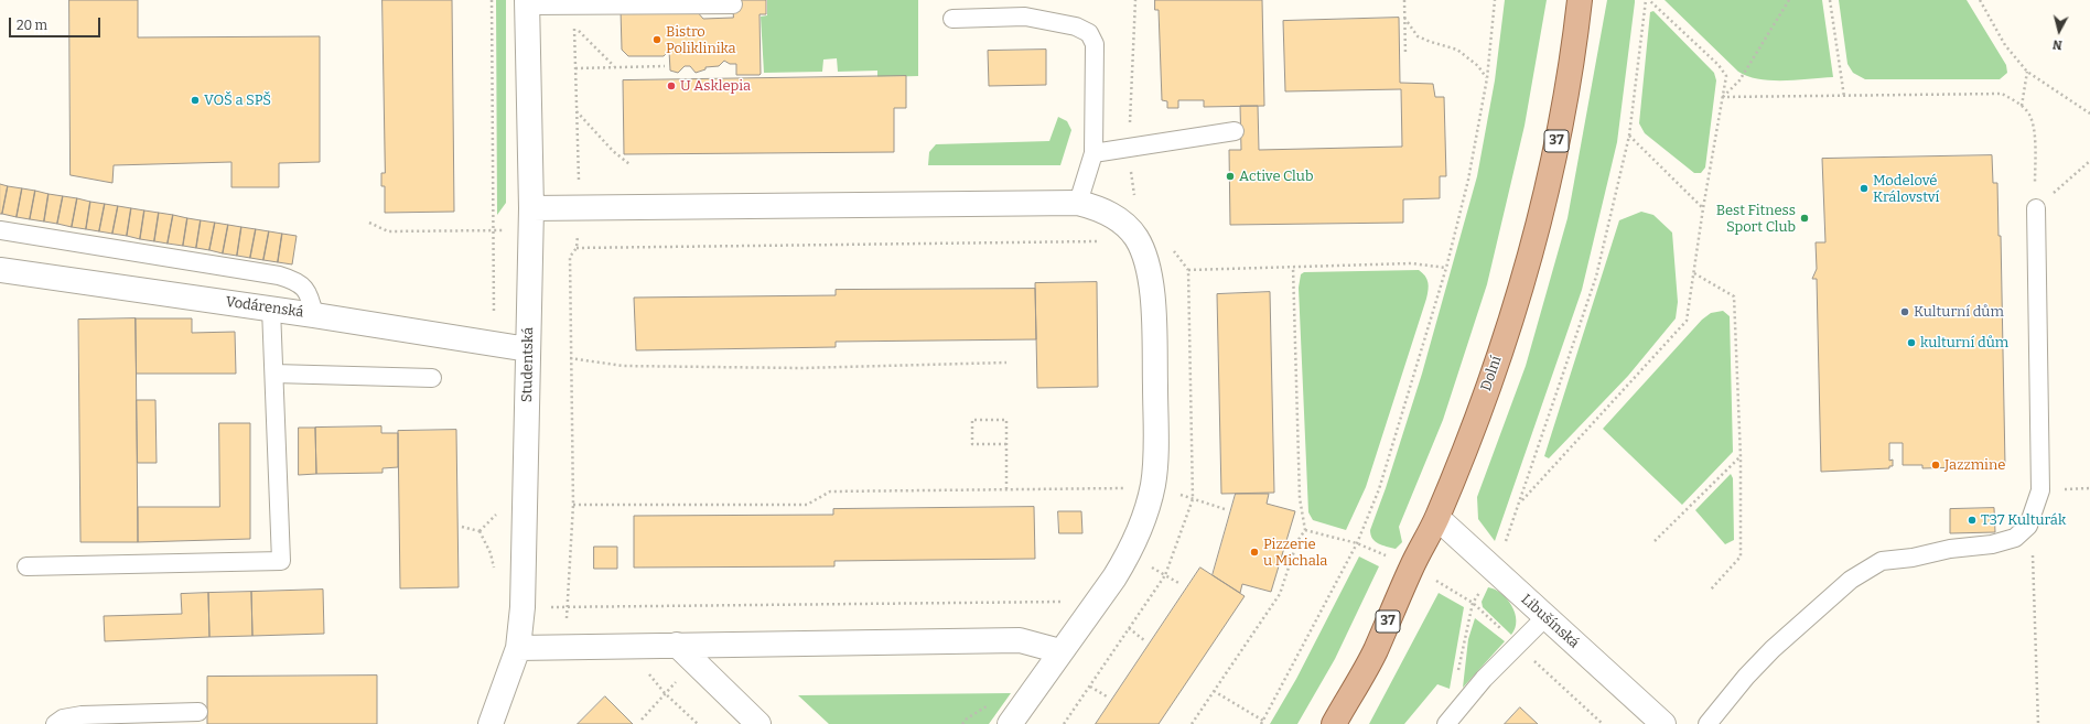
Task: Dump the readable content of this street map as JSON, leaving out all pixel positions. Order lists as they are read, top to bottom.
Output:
{
  "streets": {
    "main road": ["37", "Dolní"],
    "street": ["Vodárenská", "Studentská", "Libušínská"]
  },
  "crossings": [
    ["Vodárenská", "Studentská"],
    ["Dolní", "Libušínská"]
  ],
  "places": [
    "Bistro Poliklinika",
    "U Asklepia",
    "VOŠ a SPŠ",
    "Active Club",
    "Modelové Království",
    "Best Fitness Sport Club",
    "Kulturní dům",
    "kulturní dům",
    "Jazzmine",
    "T37 Kulturák",
    "Pizzerie u Michala"
  ],
  "scale_bar": "20 m",
  "north": "bottom"
}
